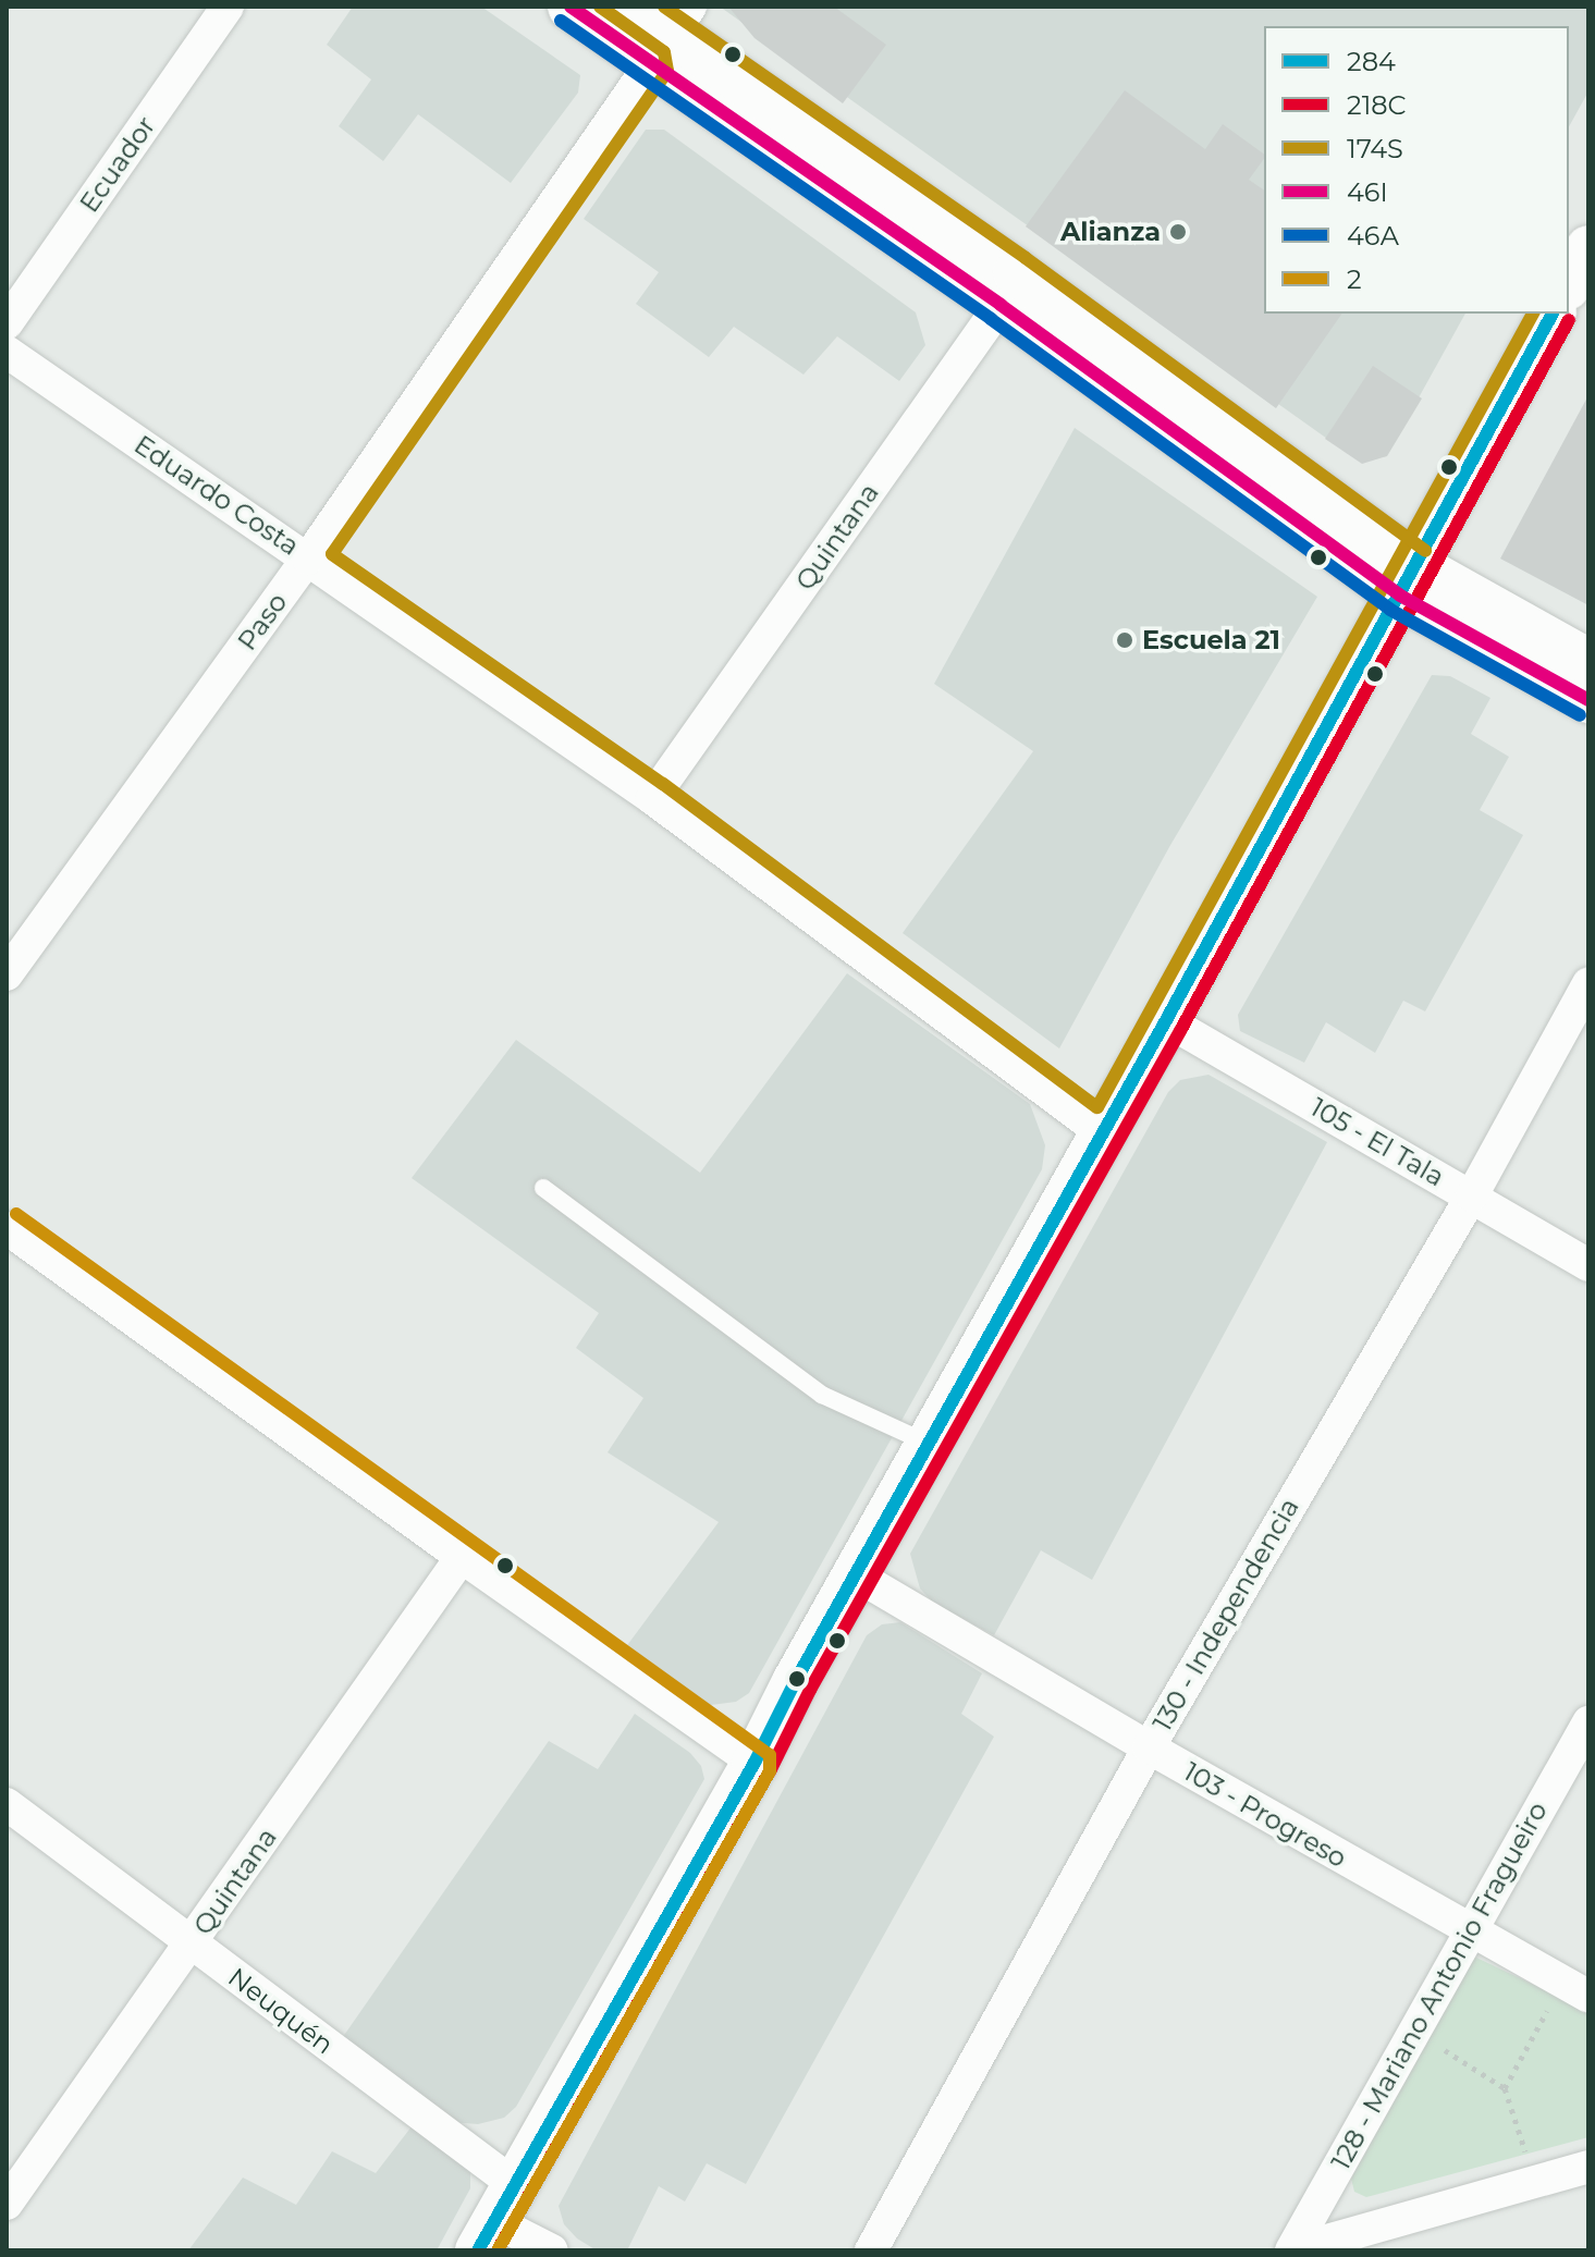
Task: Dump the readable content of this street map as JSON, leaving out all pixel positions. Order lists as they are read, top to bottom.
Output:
{
  "streets": {
    "street": [
      "Ecuador",
      "Eduardo Costa",
      "Quintana",
      "Paso",
      "105 - El Tala",
      "130 - Independencia",
      "103 - Progreso",
      "128 - Mariano Antonio Fragueiro",
      "Neuquén"
    ]
  },
  "crossings": [
    ["Eduardo Costa", "Quintana"],
    ["Eduardo Costa", "Paso"],
    ["Quintana", "Neuquén"],
    ["105 - El Tala", "130 - Independencia"],
    ["130 - Independencia", "103 - Progreso"],
    ["103 - Progreso", "128 - Mariano Antonio Fragueiro"]
  ],
  "places": ["Alianza", "Escuela 21"],
  "lines": [
    "transit line 174S",
    "transit line 46I",
    "transit line 46A",
    "transit line 284",
    "transit line 218C",
    "transit line 2"
  ],
  "legend": [
    "284",
    "218C",
    "174S",
    "46I",
    "46A",
    "2"
  ]
}
